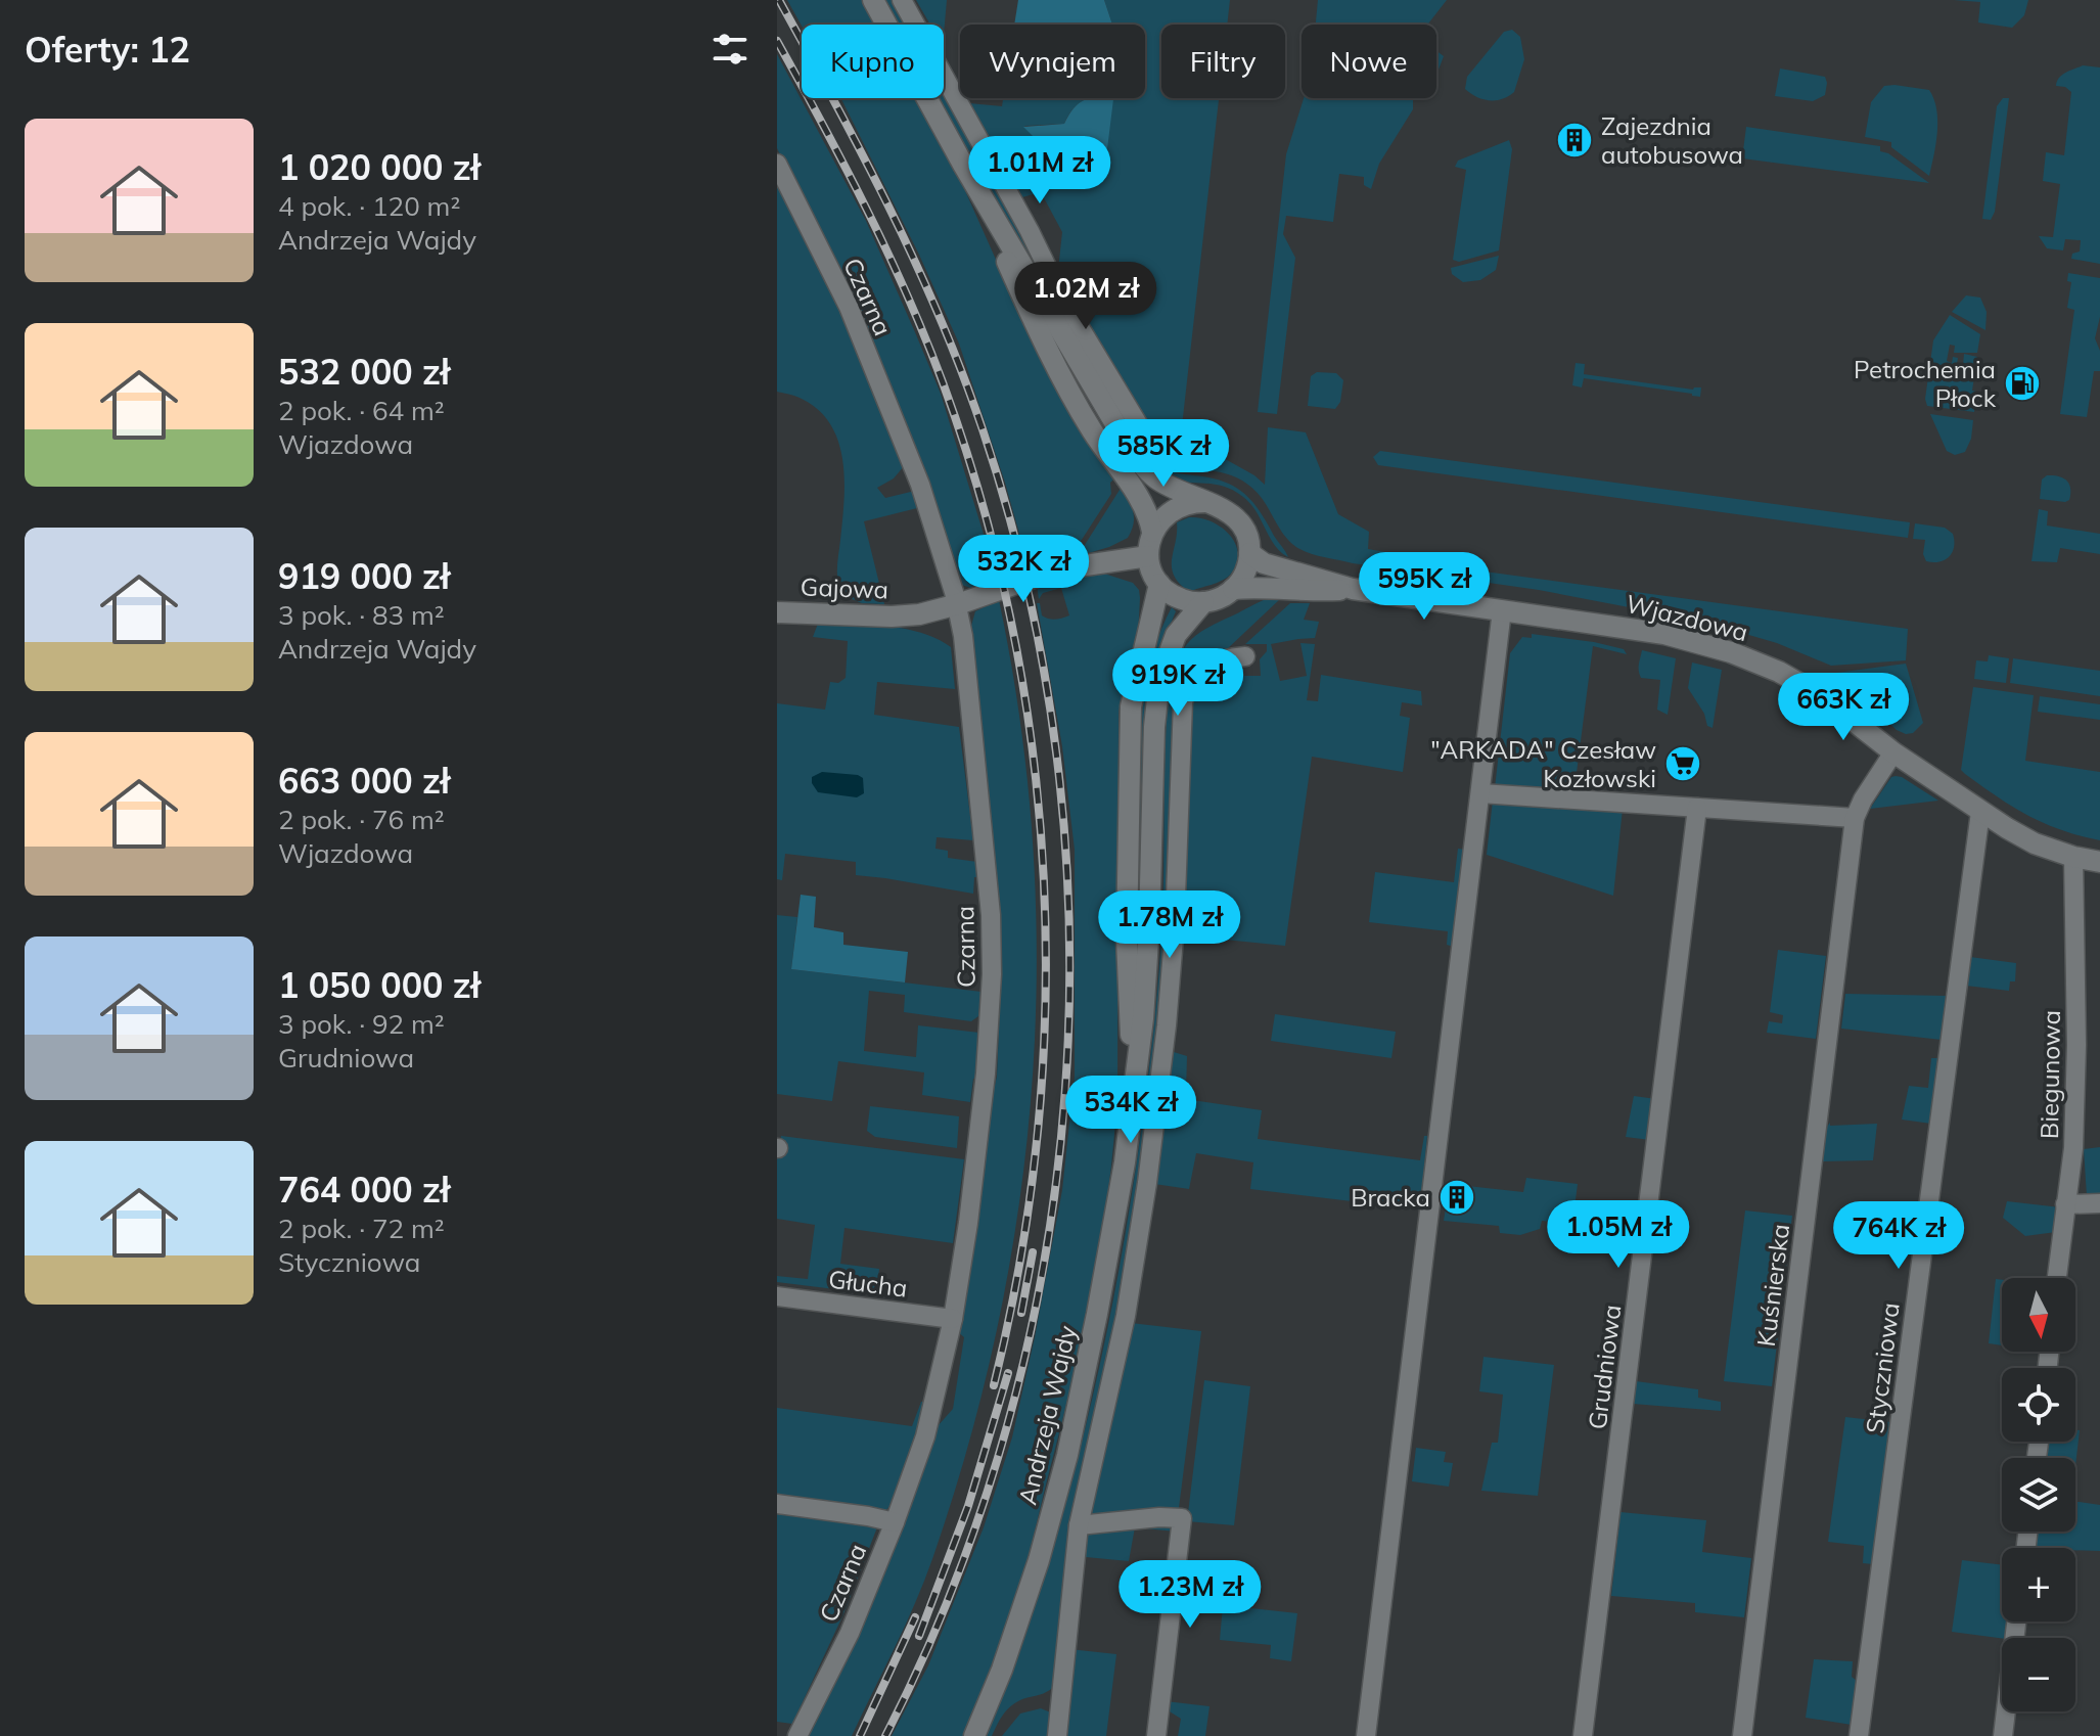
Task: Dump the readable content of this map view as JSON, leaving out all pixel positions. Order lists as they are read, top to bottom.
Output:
{
  "streets": {
    "main road": ["Gajowa", "Wjazdowa", "Andrzeja Wajdy"],
    "street": [
      "Czarna",
      "Biegunowa",
      "Głucha",
      "Kuśnierska",
      "Grudniowa",
      "Styczniowa"
    ]
  },
  "crossings": [
    ["Czarna", "Gajowa"],
    ["Czarna", "Głucha"],
    ["Wjazdowa", "Biegunowa"],
    ["Wjazdowa", "Kuśnierska"],
    ["Wjazdowa", "Styczniowa"],
    ["Wjazdowa", "Andrzeja Wajdy"]
  ],
  "places": {
    "building": ["Zajezdnia autobusowa", "Bracka"],
    "fuel station": ["Petrochemia Płock"],
    "supermarket": ["\"ARKADA\" Czesław Kozłowski"]
  },
  "north": "bottom",
  "page": {
    "heading": "Oferty: 12",
    "chip": [
      "Kupno",
      "Wynajem",
      "Filtry",
      "Nowe"
    ],
    "list": [
      {
        "name": "1 020 000 zł",
        "note": "4 pok. · 120 m² · Andrzeja Wajdy"
      },
      {
        "name": "532 000 zł",
        "note": "2 pok. · 64 m² · Wjazdowa"
      },
      {
        "name": "919 000 zł",
        "note": "3 pok. · 83 m² · Andrzeja Wajdy"
      },
      {
        "name": "663 000 zł",
        "note": "2 pok. · 76 m² · Wjazdowa"
      },
      {
        "name": "1 050 000 zł",
        "note": "3 pok. · 92 m² · Grudniowa"
      },
      {
        "name": "764 000 zł",
        "note": "2 pok. · 72 m² · Styczniowa"
      }
    ],
    "price": [
      "1.01M zł",
      "1.02M zł",
      "585K zł",
      "532K zł",
      "595K zł",
      "919K zł",
      "663K zł",
      "1.78M zł",
      "534K zł",
      "1.05M zł",
      "764K zł",
      "1.23M zł"
    ],
    "map_buttons": ["+", "−"]
  }
}
